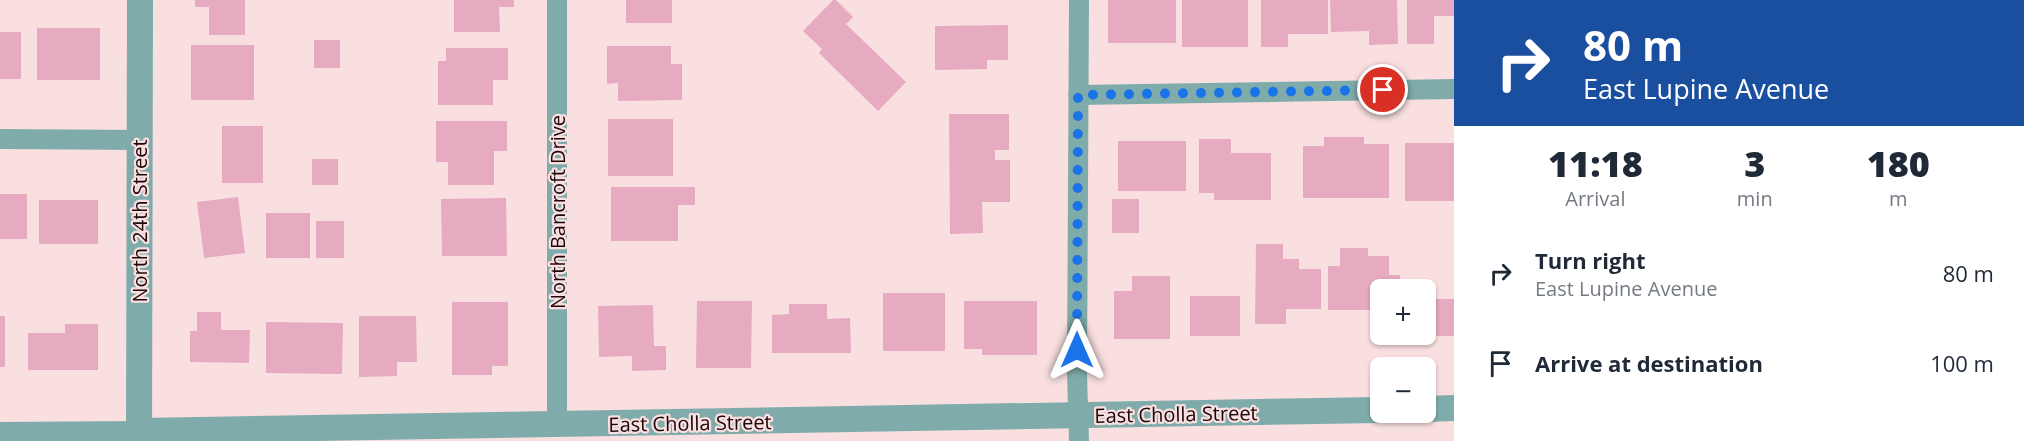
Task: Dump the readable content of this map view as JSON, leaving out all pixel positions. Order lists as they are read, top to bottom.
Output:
{
  "streets": {
    "street": ["North Bancroft Drive", "North 24th Street", "East Cholla Street"]
  },
  "crossings": [
    ["North Bancroft Drive", "East Cholla Street"],
    ["North 24th Street", "East Cholla Street"]
  ],
  "page": {
    "turn": ["80 m", "East Lupine Avenue"],
    "eta": [
      "11:18",
      "Arrival",
      "3",
      "min",
      "180",
      "m"
    ],
    "list": [
      {
        "name": "Turn right",
        "note": "East Lupine Avenue",
        "value": "80 m"
      },
      {
        "name": "Arrive at destination",
        "value": "100 m"
      }
    ],
    "map_buttons": ["+", "−"]
  }
}
